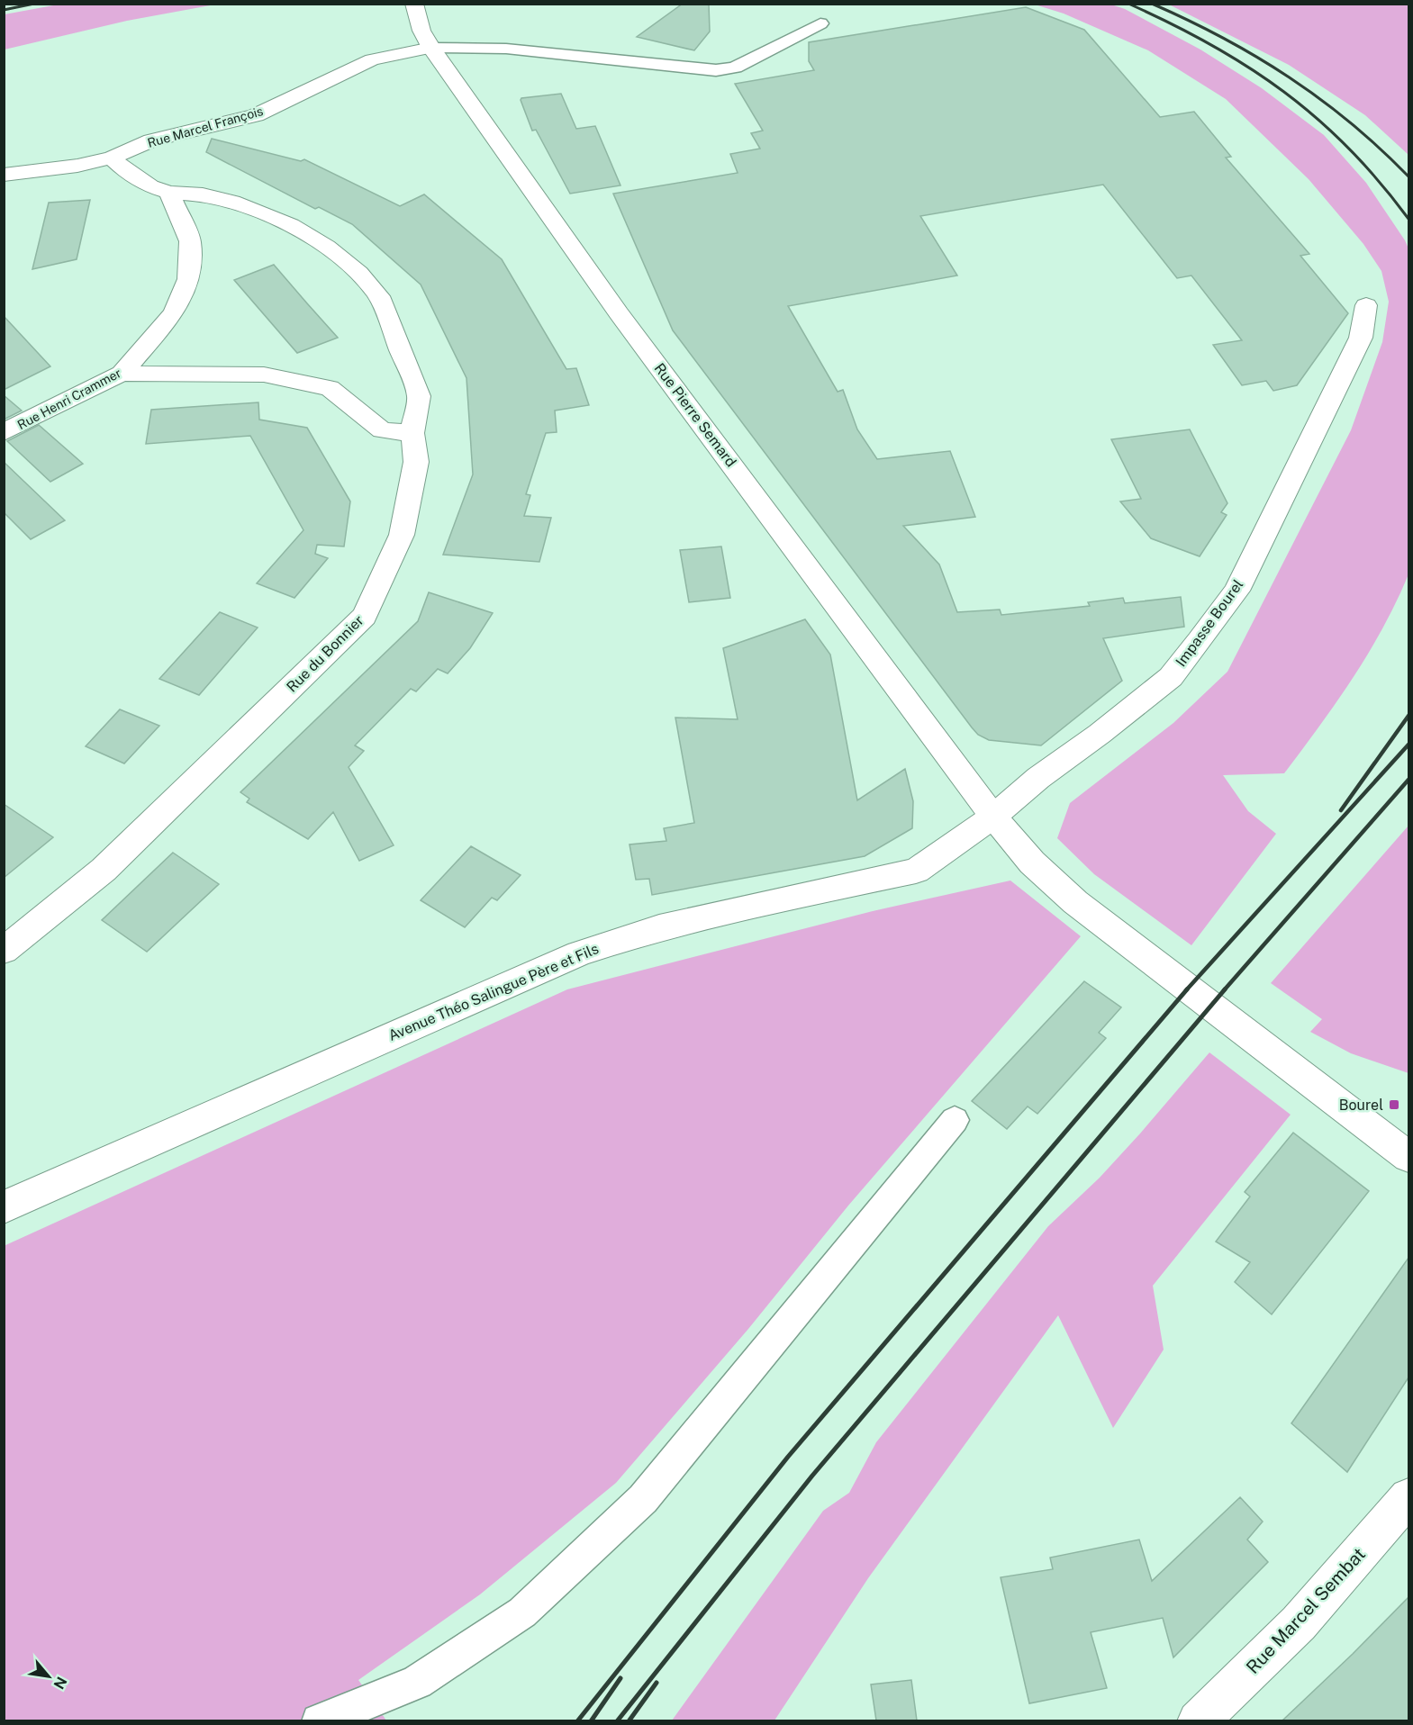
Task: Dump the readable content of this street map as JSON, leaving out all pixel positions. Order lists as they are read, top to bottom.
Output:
{
  "streets": {
    "street": [
      "Rue Marcel François",
      "Rue Henri Crammer",
      "Rue Pierre Semard",
      "Impasse Bourel",
      "Rue du Bonnier",
      "Avenue Théo Salingue Père et Fils",
      "Rue Marcel Sembat"
    ]
  },
  "crossings": [
    ["Rue Marcel François", "Rue Pierre Semard"],
    ["Rue Henri Crammer", "Rue du Bonnier"],
    ["Rue Pierre Semard", "Impasse Bourel"],
    ["Rue Pierre Semard", "Avenue Théo Salingue Père et Fils"],
    ["Impasse Bourel", "Avenue Théo Salingue Père et Fils"]
  ],
  "places": {
    "transit": ["Bourel"]
  },
  "north": "bottom right"
}
